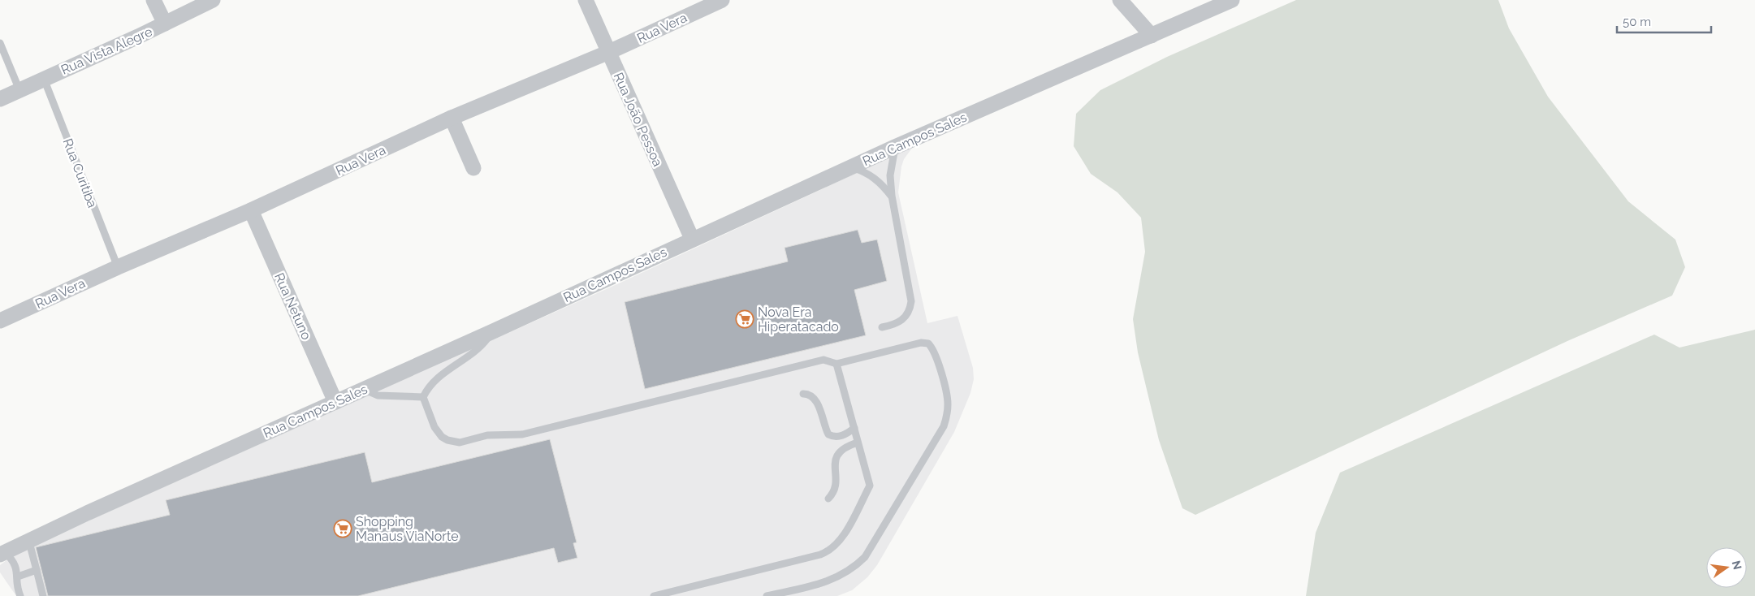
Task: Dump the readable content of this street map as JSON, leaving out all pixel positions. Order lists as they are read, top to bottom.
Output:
{
  "streets": {
    "street": [
      "Rua Vera",
      "Rua Vista Alegre",
      "Rua João Pessoa",
      "Rua Campos Sales",
      "Rua Netuno"
    ],
    "lane": ["Rua Curitiba"]
  },
  "crossings": [
    ["Rua Vera", "Rua João Pessoa"],
    ["Rua Vera", "Rua Curitiba"],
    ["Rua Vera", "Rua Netuno"],
    ["Rua Vista Alegre", "Rua Curitiba"],
    ["Rua João Pessoa", "Rua Campos Sales"],
    ["Rua Campos Sales", "Rua Netuno"]
  ],
  "places": {
    "supermarket": ["Nova Era Hiperatacado", "Shopping Manaus ViaNorte"]
  },
  "scale_bar": "50 m",
  "north": "right"
}
